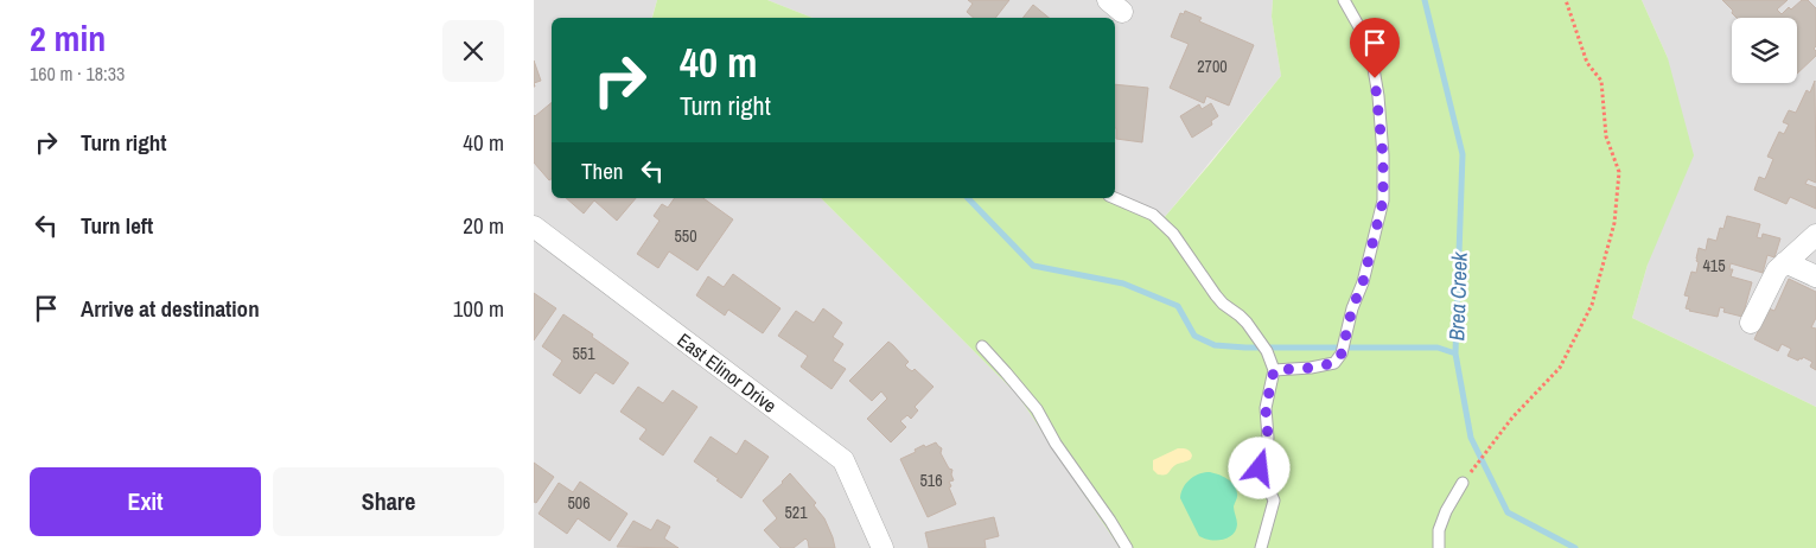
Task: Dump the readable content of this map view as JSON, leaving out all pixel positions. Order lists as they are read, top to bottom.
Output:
{
  "streets": {
    "street": ["East Elinor Drive"]
  },
  "water": ["Brea Creek"],
  "house_numbers": [
    "2700",
    "550",
    "415",
    "551",
    "516",
    "506",
    "521"
  ],
  "page": {
    "heading": ["2 min", "160 m · 18:33"],
    "turn": ["40 m", "Turn right"],
    "list": [
      {
        "name": "Turn right",
        "value": "40 m"
      },
      {
        "name": "Turn left",
        "value": "20 m"
      },
      {
        "name": "Arrive at destination",
        "value": "100 m"
      }
    ],
    "then": "Then",
    "buttons": ["Exit", "Share"]
  }
}
